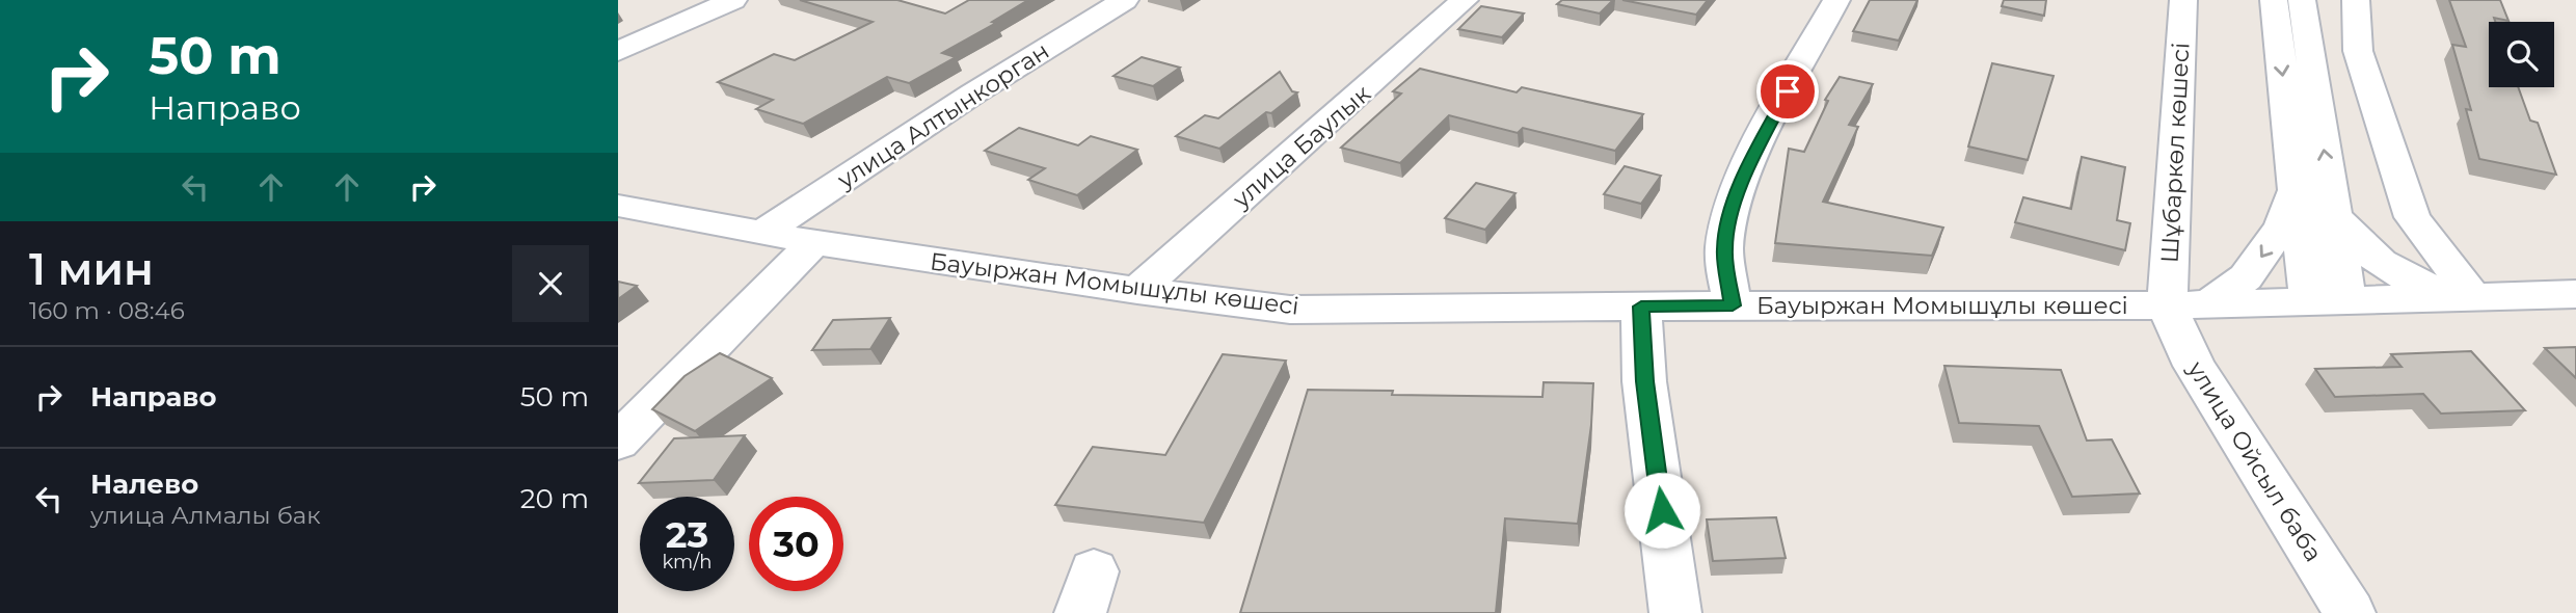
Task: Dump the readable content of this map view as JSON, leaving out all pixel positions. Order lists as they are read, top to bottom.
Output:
{
  "streets": {
    "street": [
      "улица Алтынкорган",
      "улица Баулык",
      "Шұбаркөл көшесі",
      "Бауыржан Момышұлы көшесі",
      "улица Ойсыл баба"
    ]
  },
  "crossings": [
    ["улица Алтынкорган", "Бауыржан Момышұлы көшесі"],
    ["улица Баулык", "Бауыржан Момышұлы көшесі"],
    ["Шұбаркөл көшесі", "Бауыржан Момышұлы көшесі"],
    ["Шұбаркөл көшесі", "улица Ойсыл баба"],
    ["Бауыржан Момышұлы көшесі", "улица Ойсыл баба"]
  ],
  "page": {
    "turn": ["50 m", "Направо"],
    "heading": ["1 мин", "160 m · 08:46"],
    "list": [
      {
        "name": "Направо",
        "value": "50 m"
      },
      {
        "name": "Налево",
        "note": "улица Алмалы бак",
        "value": "20 m"
      }
    ],
    "speed": "23 km/h",
    "limit": "30"
  }
}
